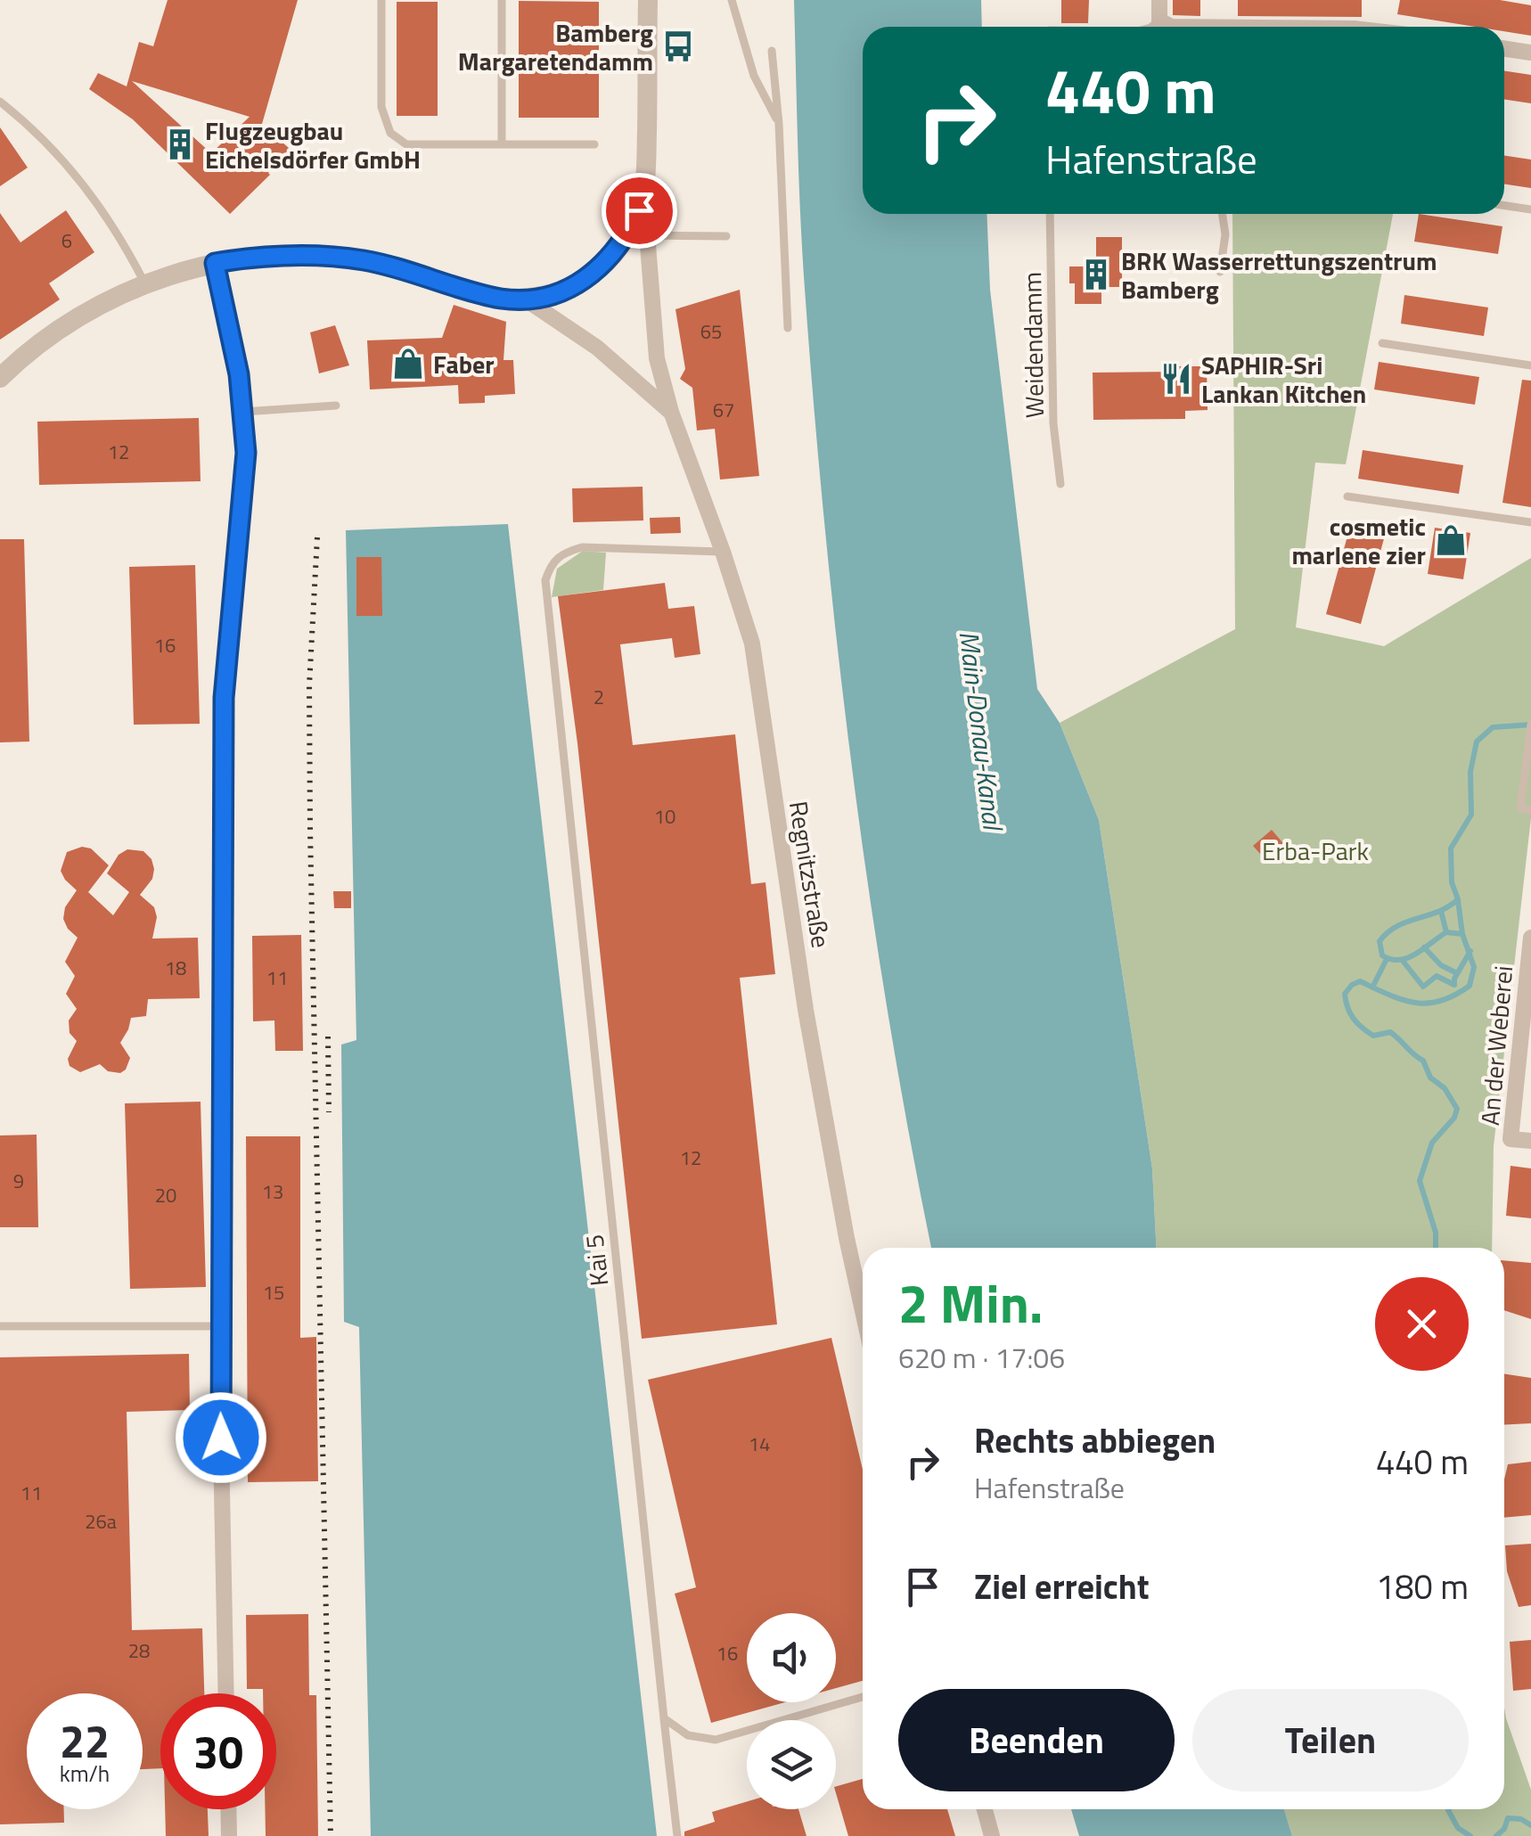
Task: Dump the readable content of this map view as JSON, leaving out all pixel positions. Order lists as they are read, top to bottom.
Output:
{
  "streets": {
    "street": ["Regnitzstraße", "An der Weberei"],
    "lane": ["Weidendamm", "Kai 5"]
  },
  "crossings": [
    ["Regnitzstraße", "Kai 5"]
  ],
  "water": ["Main-Donau-Kanal"],
  "parks": ["Erba-Park"],
  "places": {
    "bus stop": ["Bamberg Margaretendamm"],
    "building": ["Flugzeugbau Eichelsdörfer GmbH", "BRK Wasserrettungszentrum Bamberg"],
    "shop": ["Faber", "cosmetic marlene zier"],
    "restaurant": ["SAPHIR-Sri Lankan Kitchen"]
  },
  "house_numbers": [
    "6",
    "65",
    "67",
    "12",
    "16",
    "2",
    "10",
    "18",
    "11",
    "12",
    "9",
    "13",
    "20",
    "15",
    "14",
    "11",
    "26a",
    "28",
    "16"
  ],
  "page": {
    "turn": ["440 m", "Hafenstraße"],
    "heading": ["2 Min.", "620 m · 17:06"],
    "list": [
      {
        "name": "Rechts abbiegen",
        "note": "Hafenstraße",
        "value": "440 m"
      },
      {
        "name": "Ziel erreicht",
        "value": "180 m"
      }
    ],
    "buttons": ["Beenden", "Teilen"],
    "speed": "22 km/h",
    "limit": "30"
  }
}
